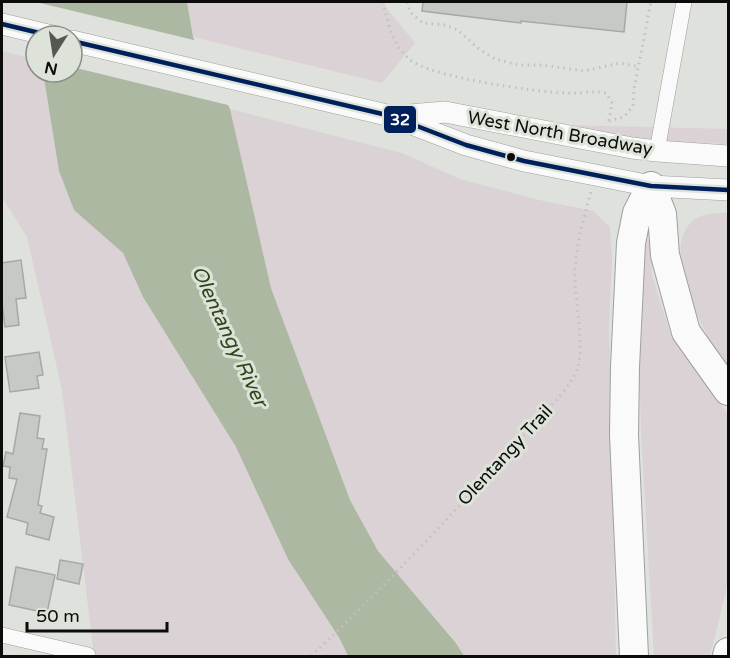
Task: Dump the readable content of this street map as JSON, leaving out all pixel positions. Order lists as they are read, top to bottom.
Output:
{
  "streets": {
    "main road": ["West North Broadway"],
    "path": ["Olentangy Trail"]
  },
  "water": ["Olentangy River"],
  "lines": ["transit line 32"],
  "scale_bar": "50 m",
  "north": "bottom"
}
